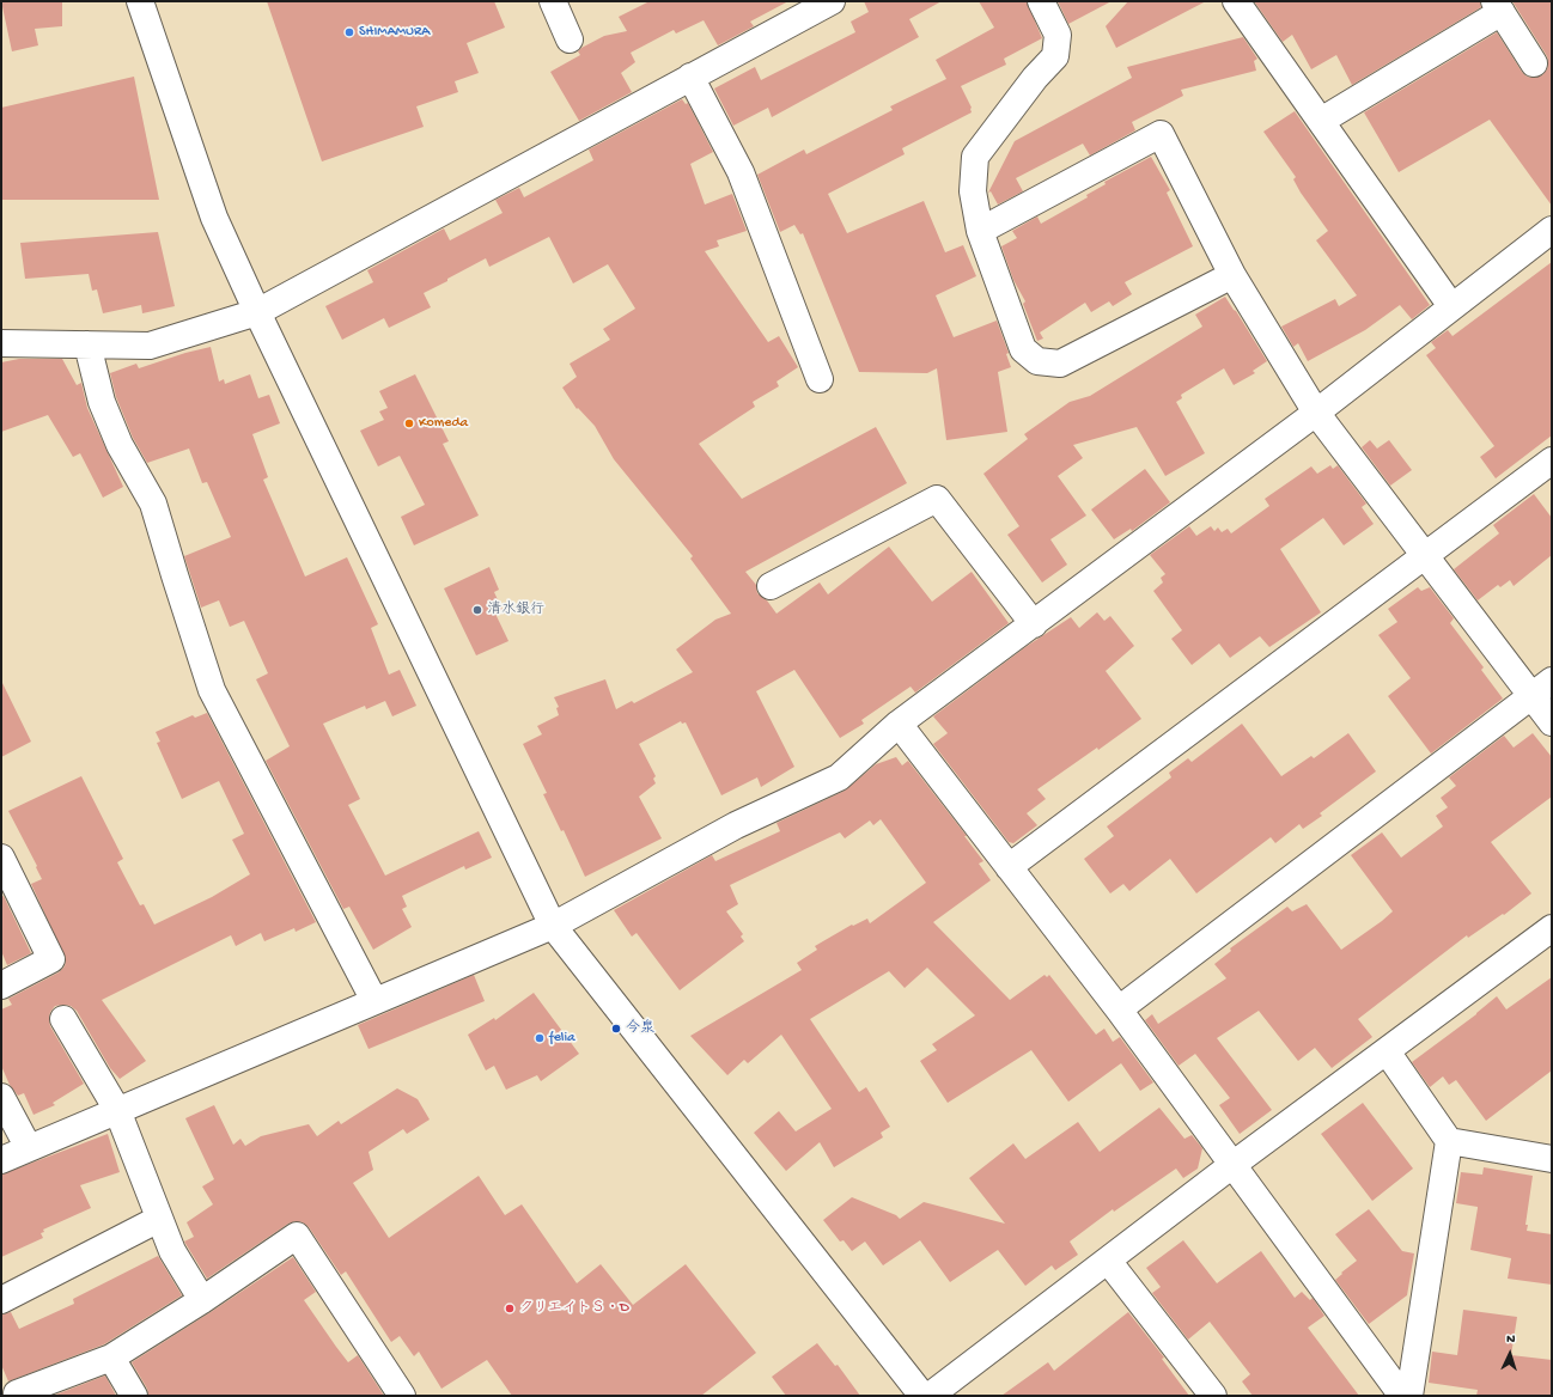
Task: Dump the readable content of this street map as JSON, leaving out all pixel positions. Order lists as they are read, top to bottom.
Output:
{
  "places": [
    "SHIMAMURA",
    "Komeda",
    "清水銀行",
    "今泉",
    "felia",
    "クリエイトＳ・D"
  ],
  "north": "top"
}
